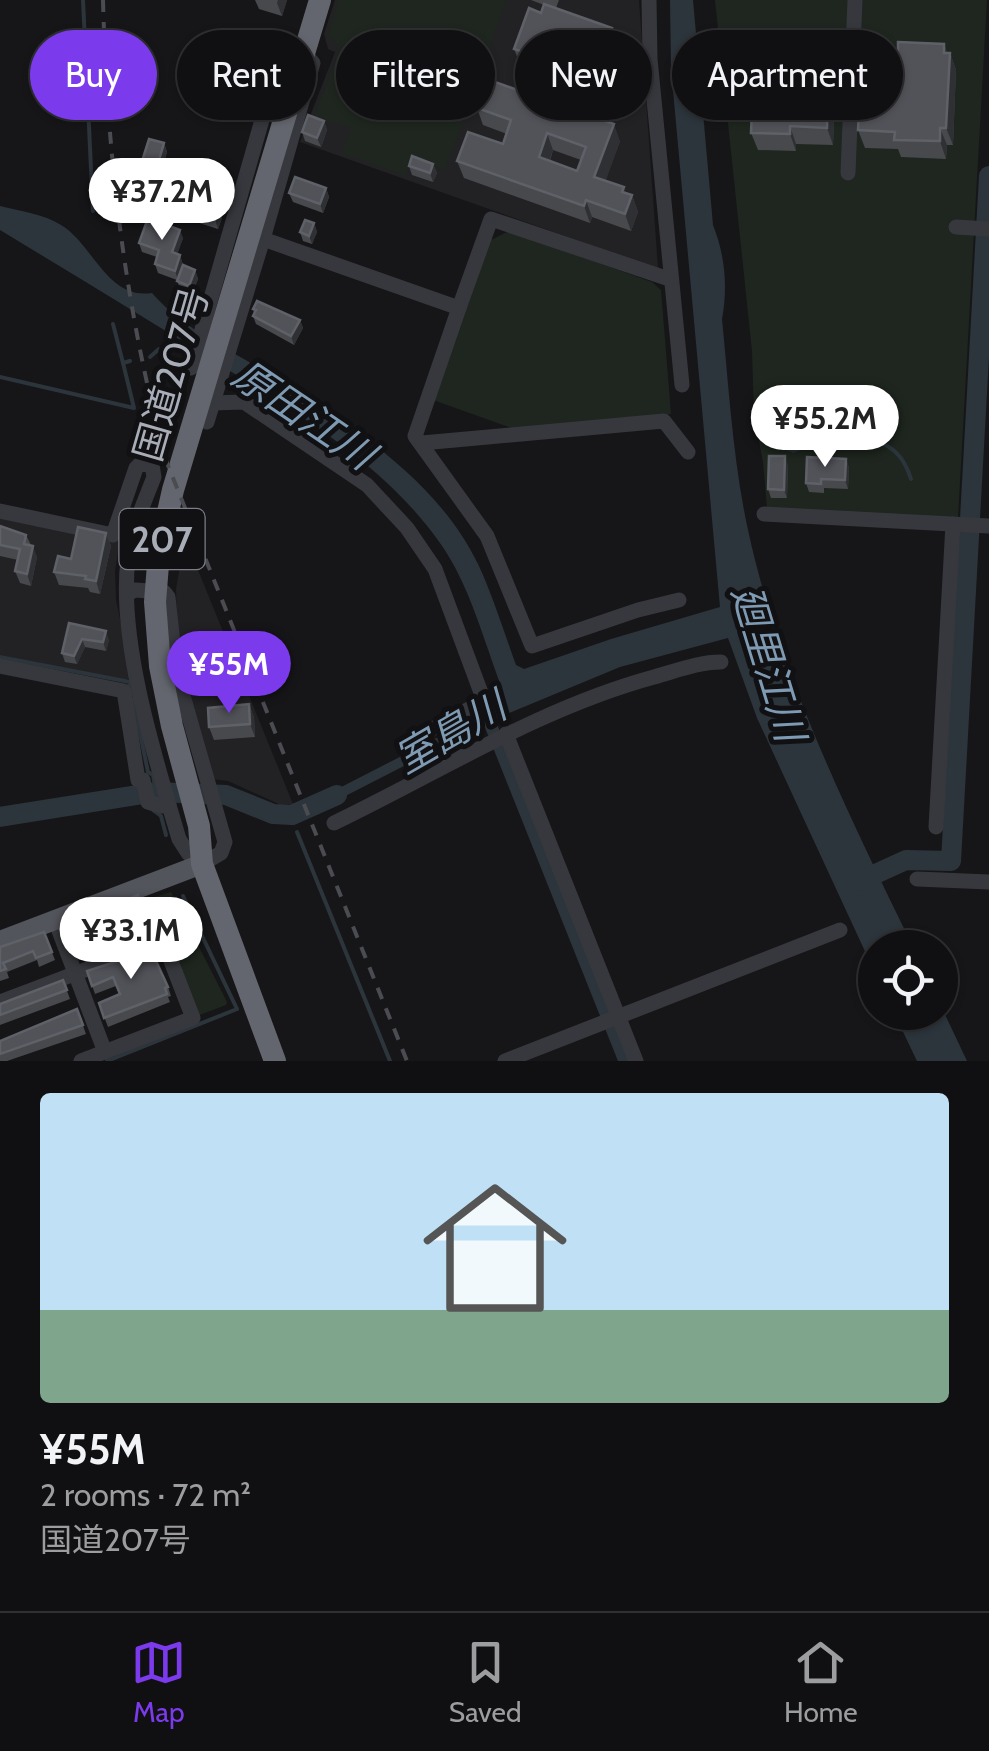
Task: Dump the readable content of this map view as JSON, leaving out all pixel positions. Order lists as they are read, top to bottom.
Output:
{
  "streets": {
    "highway": ["国道207号", "207"]
  },
  "water": ["原田江川", "廻里江川", "室島川"],
  "page": {
    "chip": [
      "Buy",
      "Rent",
      "Filters",
      "New",
      "Apartment"
    ],
    "price": [
      "¥37.2M",
      "¥55.2M",
      "¥55M",
      "¥33.1M"
    ],
    "list": [
      {
        "name": "¥55M",
        "note": "2 rooms · 72 m² · 国道207号"
      }
    ],
    "tabs": ["Map", "Saved", "Home"]
  }
}
